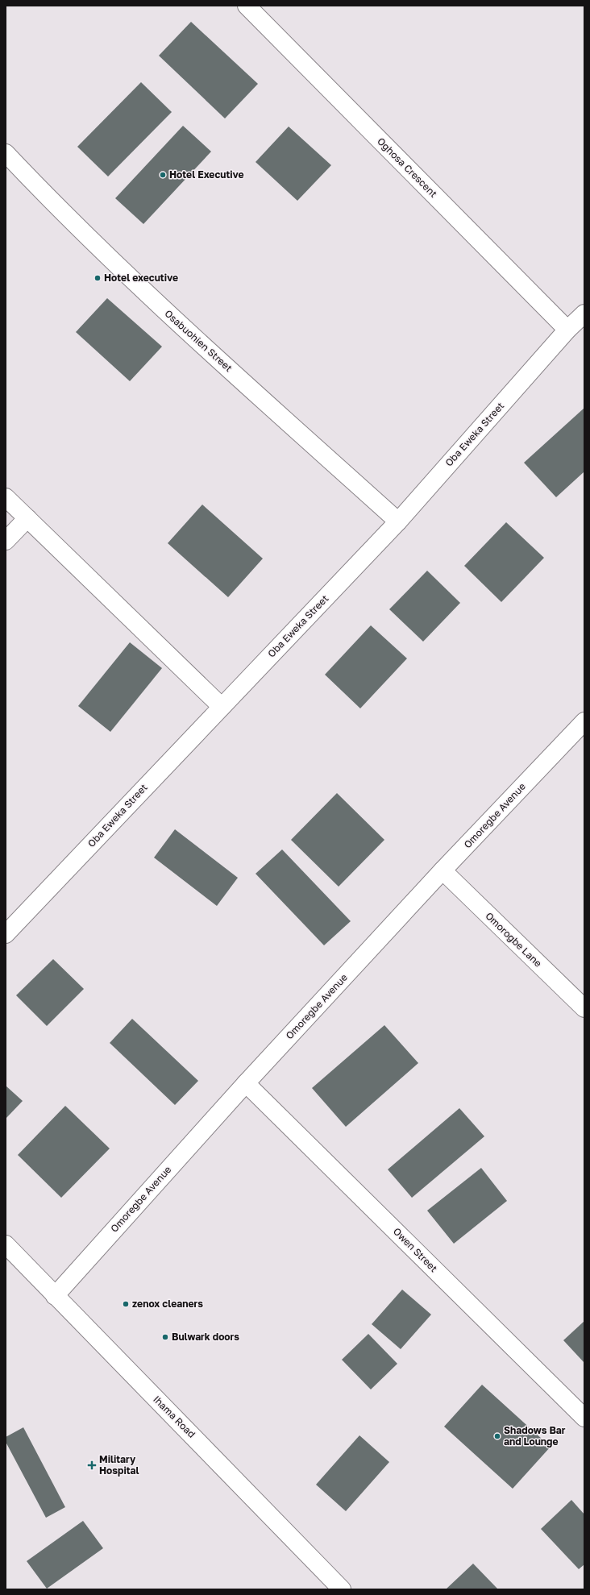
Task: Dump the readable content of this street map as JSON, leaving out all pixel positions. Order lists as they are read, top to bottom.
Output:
{
  "streets": {
    "street": [
      "Oghosa Crescent",
      "Osabuohien Street",
      "Oba Eweka Street",
      "Omoregbe Avenue",
      "Omorogbe Lane",
      "Owen Street",
      "Ihama Road"
    ]
  },
  "crossings": [
    ["Oghosa Crescent", "Oba Eweka Street"],
    ["Osabuohien Street", "Oba Eweka Street"],
    ["Omoregbe Avenue", "Omorogbe Lane"],
    ["Omoregbe Avenue", "Owen Street"],
    ["Omoregbe Avenue", "Ihama Road"]
  ],
  "places": {
    "other": [
      "Hotel Executive",
      "Hotel executive",
      "zenox cleaners",
      "Bulwark doors",
      "Shadows Bar and Lounge"
    ],
    "health": ["Military Hospital"]
  }
}
